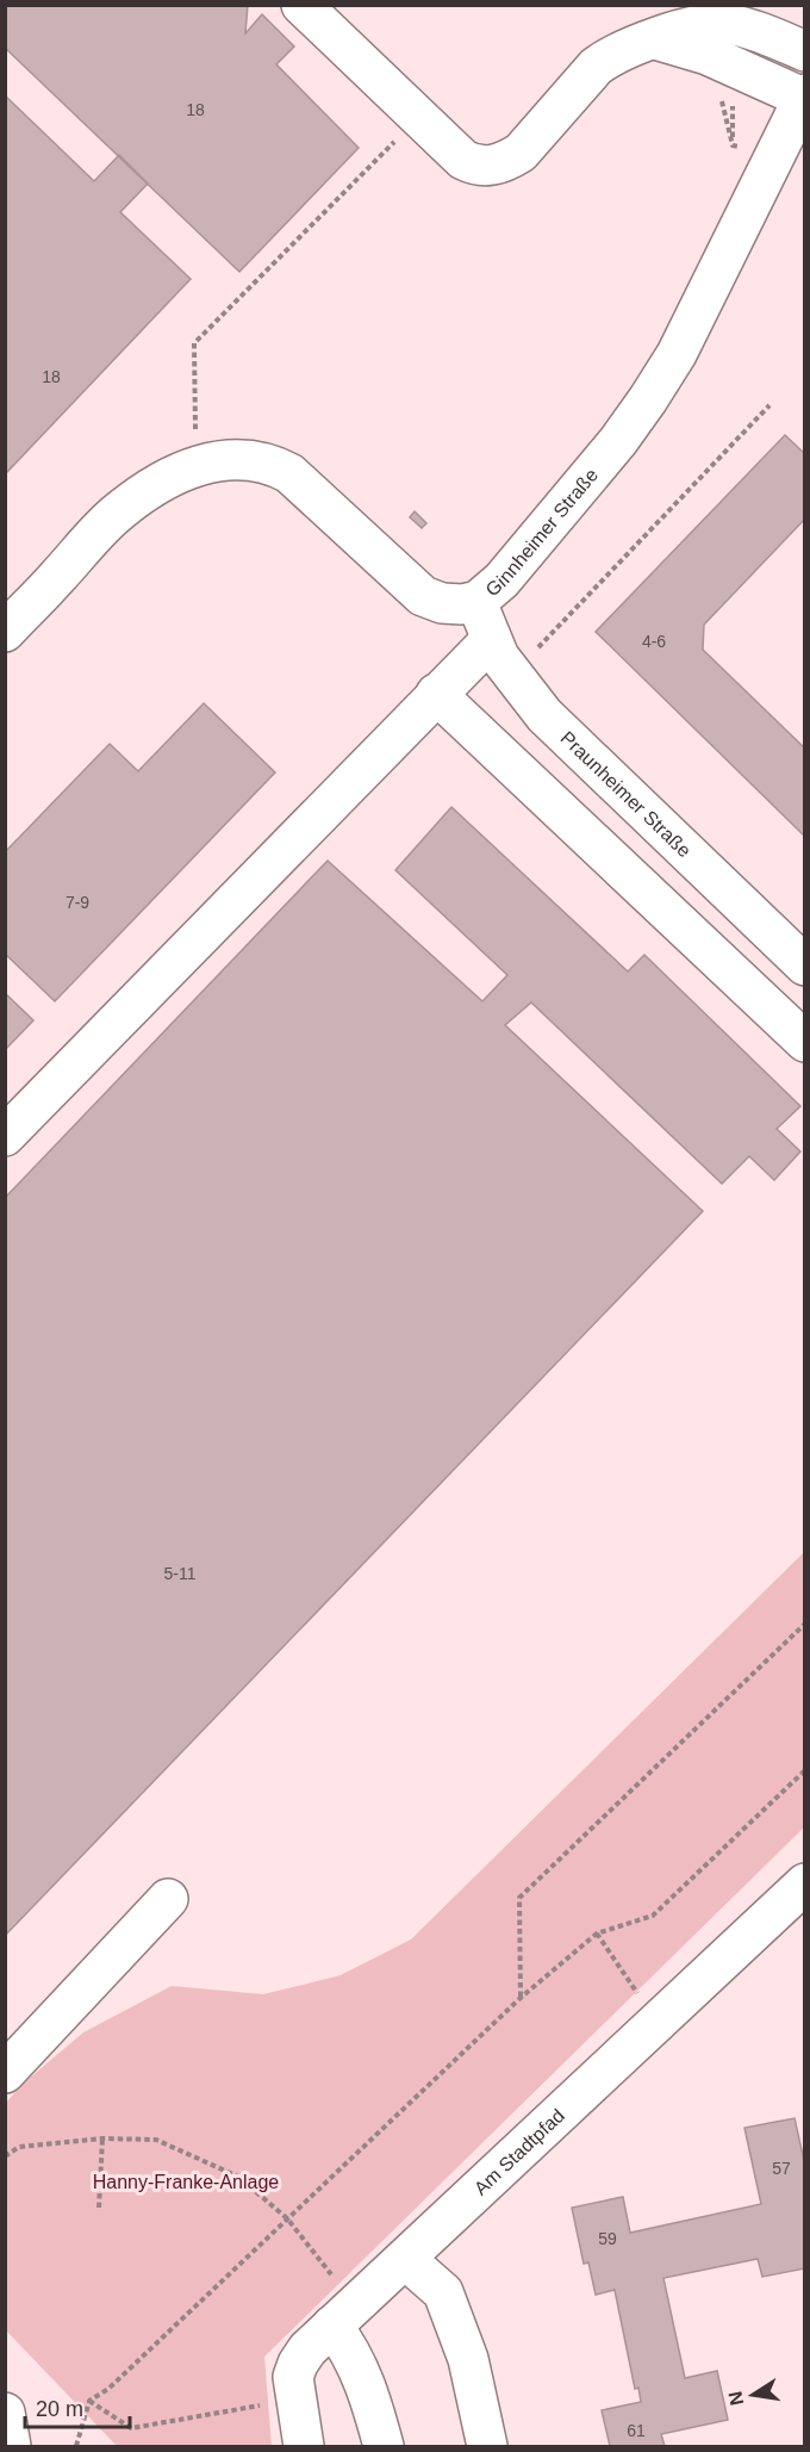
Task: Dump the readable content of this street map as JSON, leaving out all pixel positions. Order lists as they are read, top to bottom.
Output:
{
  "streets": {
    "street": ["Ginnheimer Straße", "Praunheimer Straße", "Am Stadtpfad"]
  },
  "crossings": [
    ["Ginnheimer Straße", "Praunheimer Straße"]
  ],
  "parks": ["Hanny-Franke-Anlage"],
  "house_numbers": [
    "18",
    "18",
    "4-6",
    "7-9",
    "5-11",
    "57",
    "59",
    "61"
  ],
  "scale_bar": "20 m",
  "north": "left"
}
